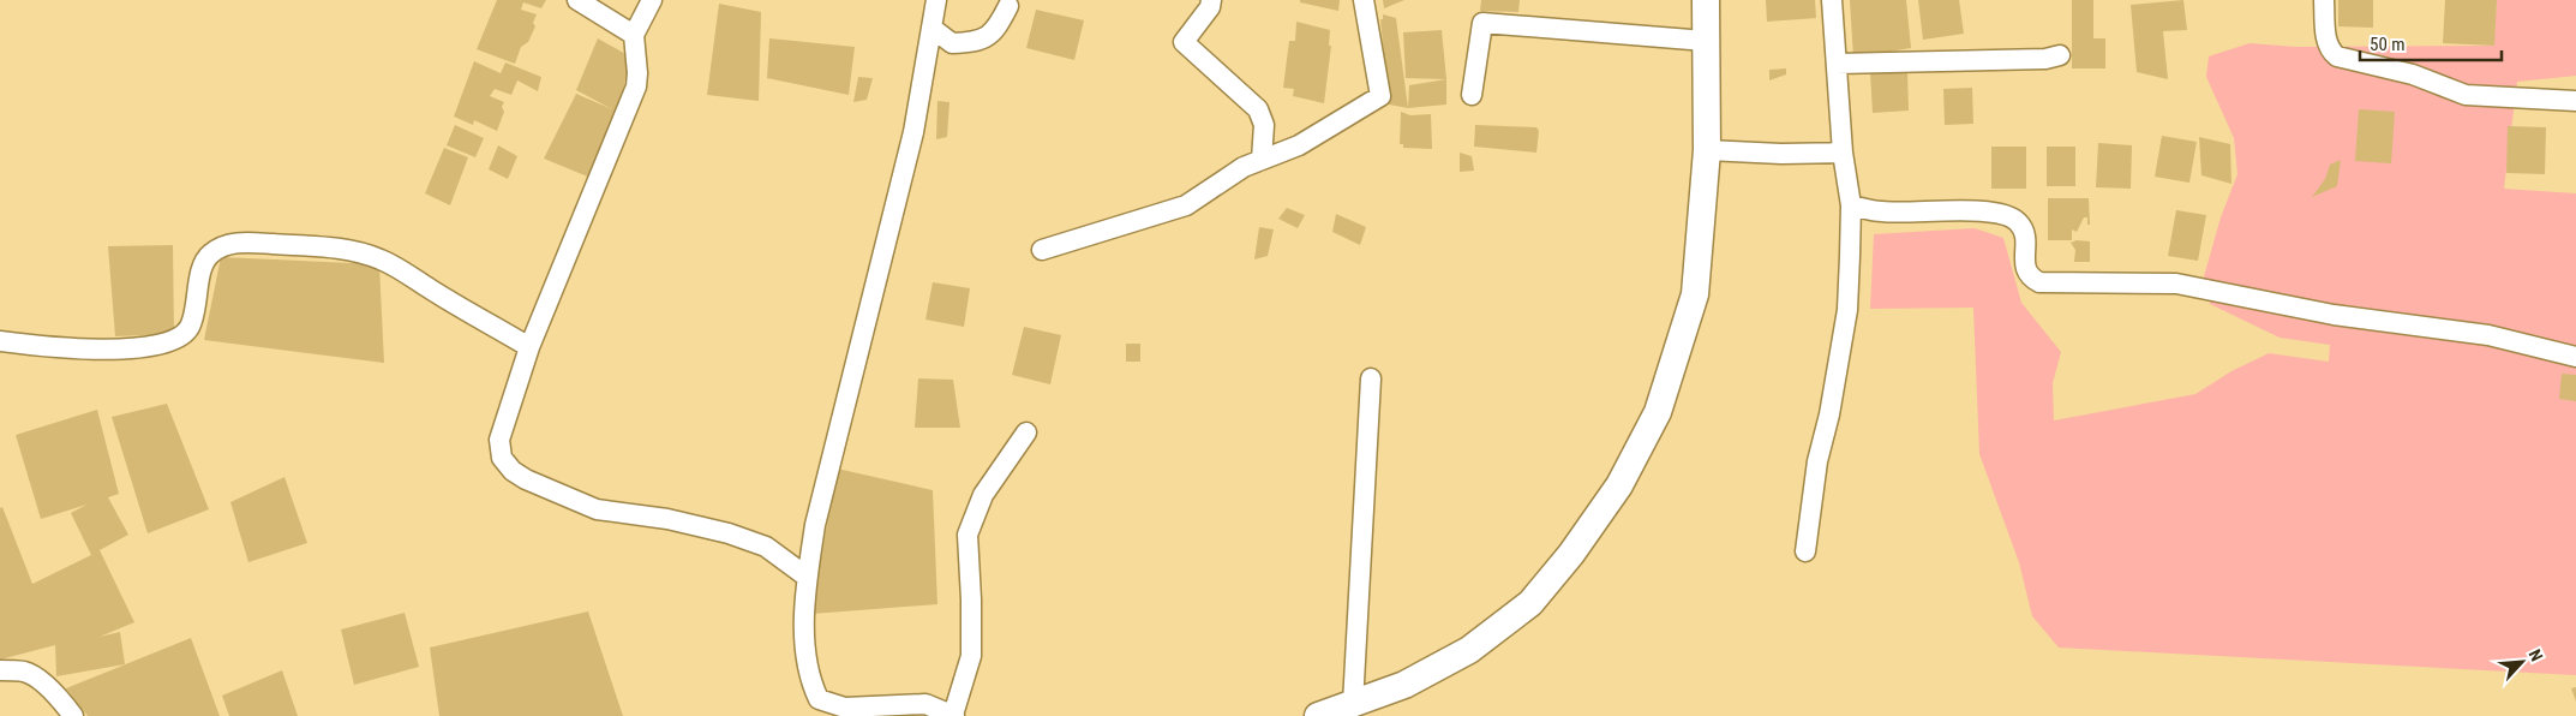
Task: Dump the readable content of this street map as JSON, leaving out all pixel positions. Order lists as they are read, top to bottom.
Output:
{
  "scale_bar": "50 m",
  "north": "top right"
}
